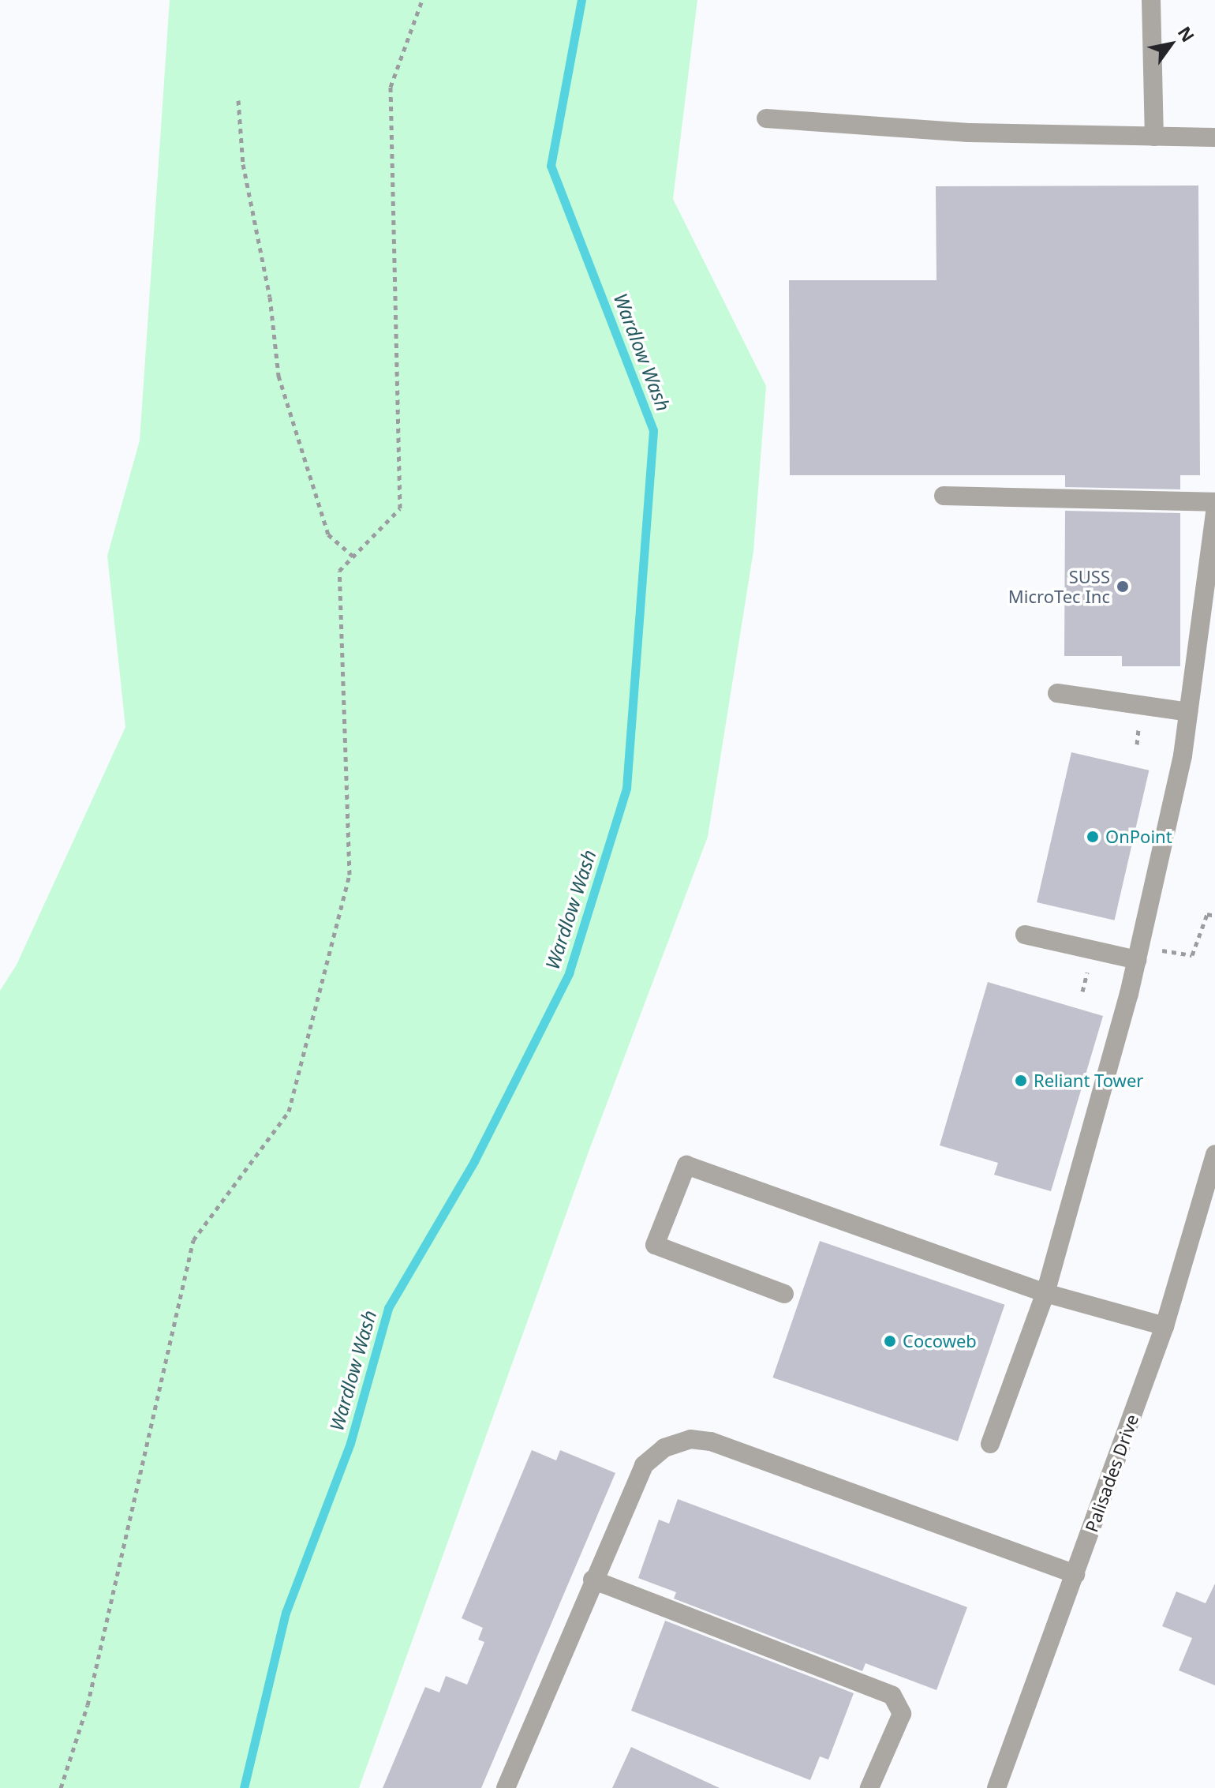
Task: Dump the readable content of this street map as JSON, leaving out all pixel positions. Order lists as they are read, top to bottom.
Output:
{
  "streets": {
    "street": ["Palisades Drive"]
  },
  "water": ["Wardlow Wash"],
  "places": [
    "SUSS MicroTec Inc",
    "OnPoint",
    "Reliant Tower",
    "Cocoweb"
  ],
  "north": "top right"
}
